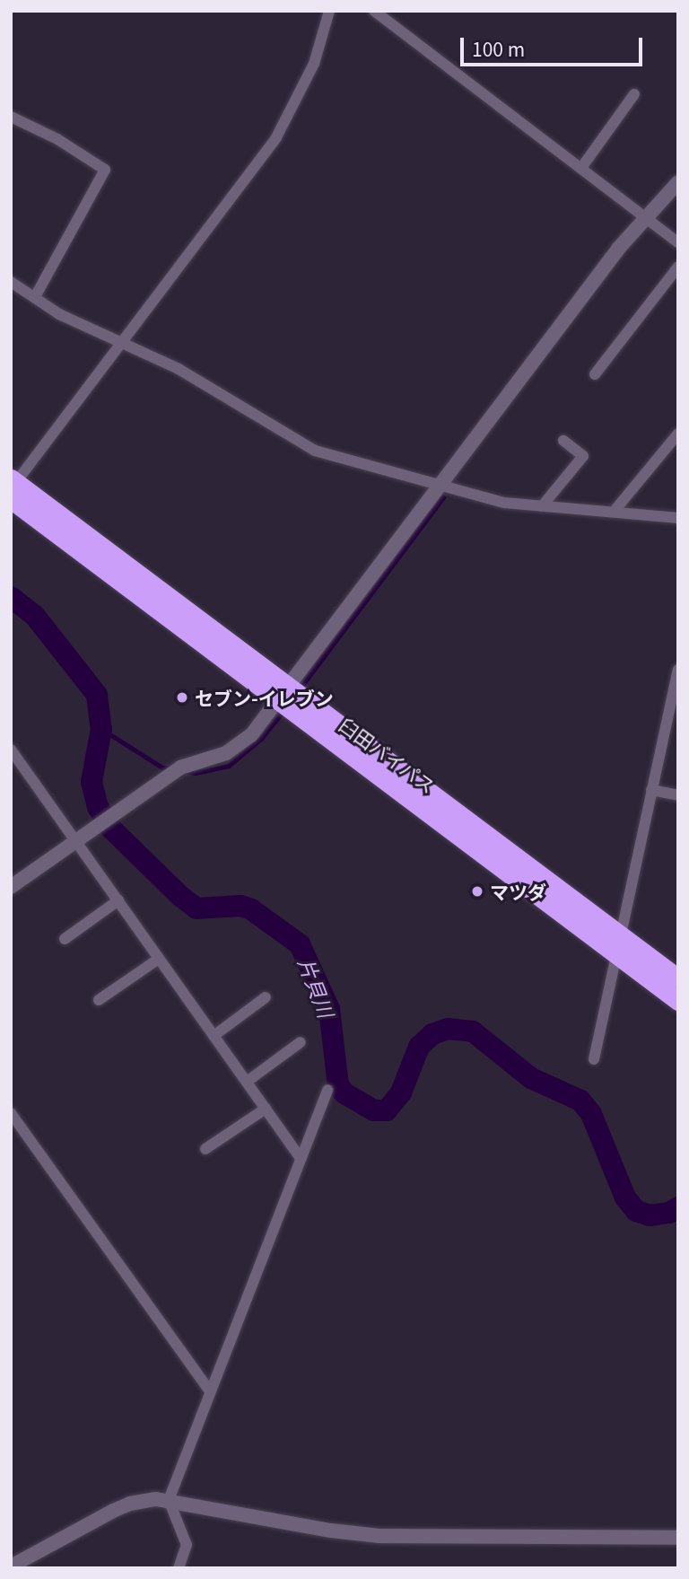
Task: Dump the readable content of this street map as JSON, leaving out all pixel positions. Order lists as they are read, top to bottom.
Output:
{
  "streets": {
    "highway": ["臼田バイパス"]
  },
  "water": ["片貝川"],
  "places": ["セブン-イレブン", "マツダ"],
  "scale_bar": "100 m"
}
